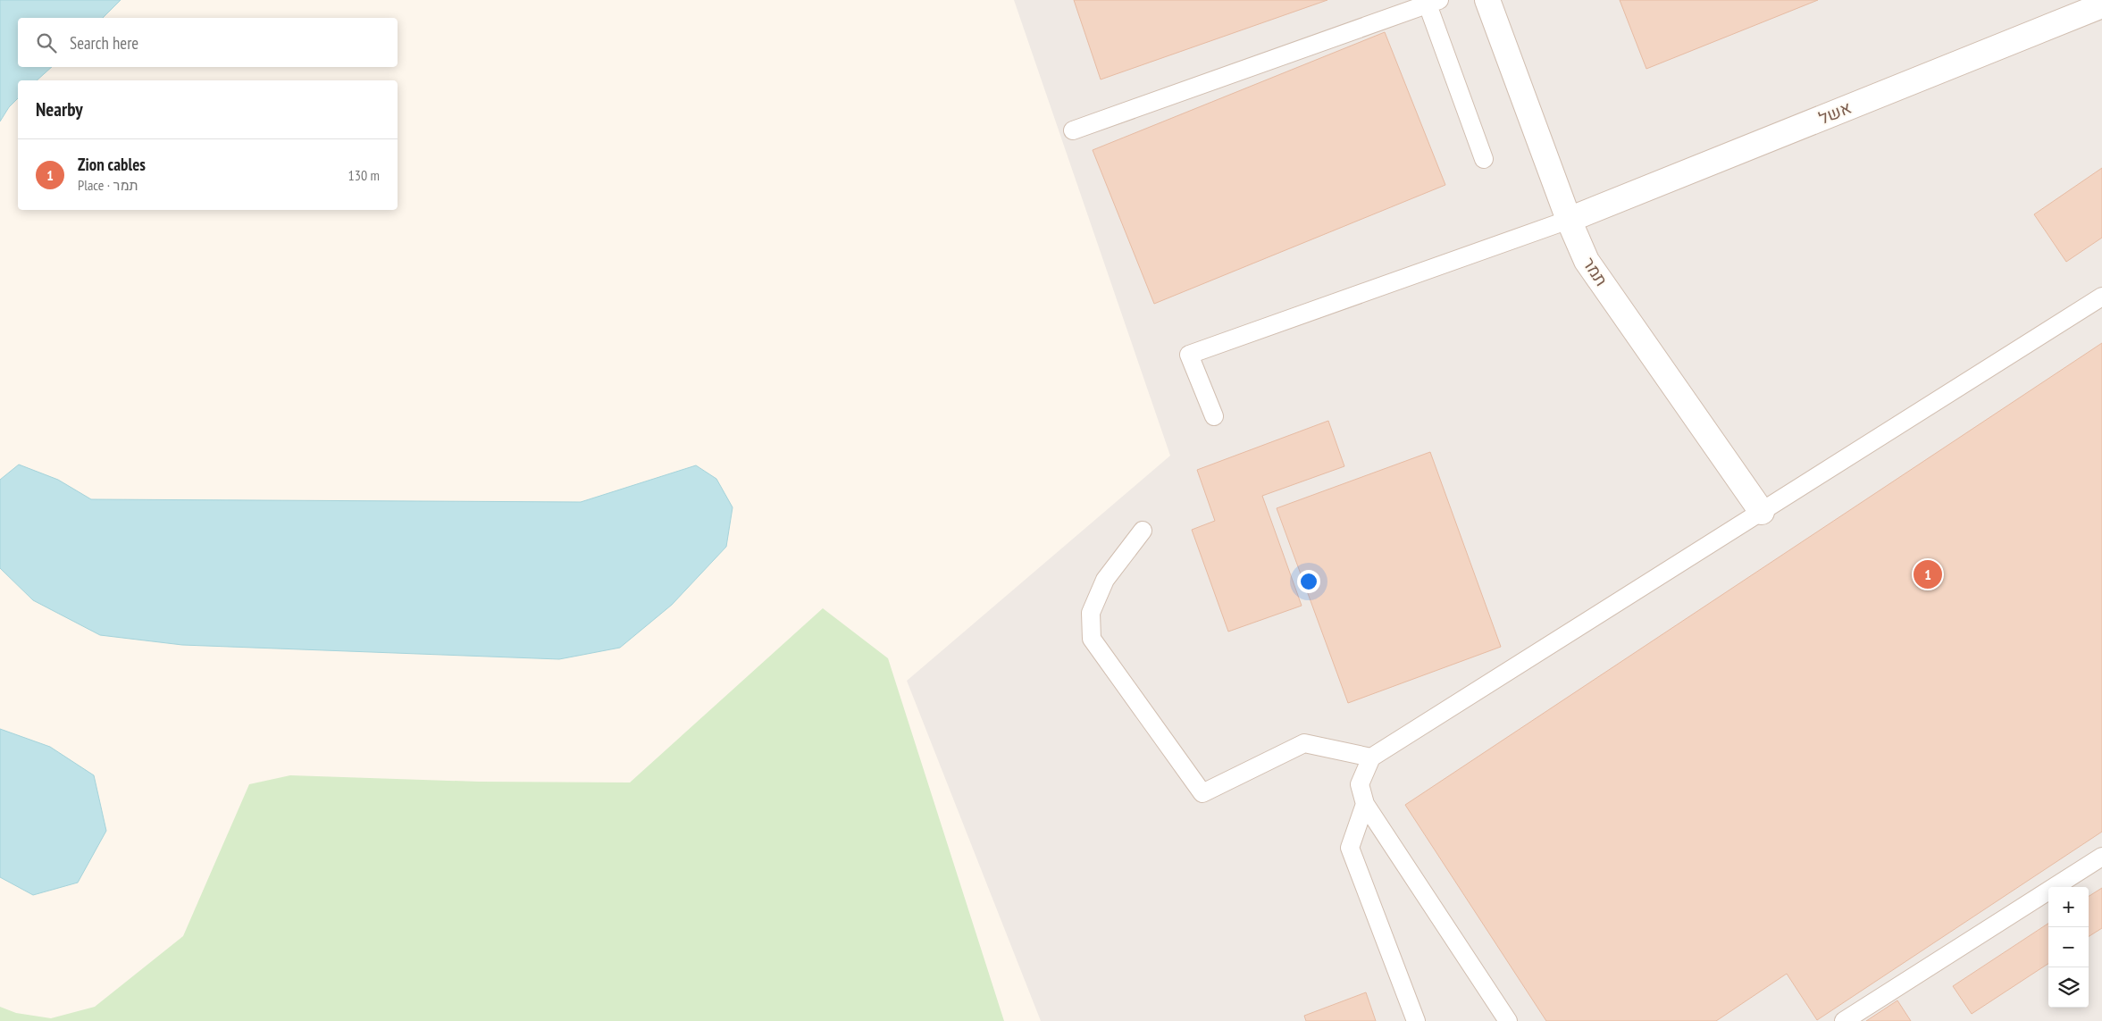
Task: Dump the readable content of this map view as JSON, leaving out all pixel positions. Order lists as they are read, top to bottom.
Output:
{
  "streets": {
    "street": ["אשל", "תמר"]
  },
  "crossings": [
    ["אשל", "תמר"]
  ],
  "page": {
    "search": "Search here",
    "heading": "Nearby",
    "list": [
      {
        "mark": "1",
        "name": "Zion cables",
        "note": "Place · תמר",
        "value": "130 m"
      }
    ],
    "pins": "1",
    "map_buttons": ["+", "−"]
  }
}
